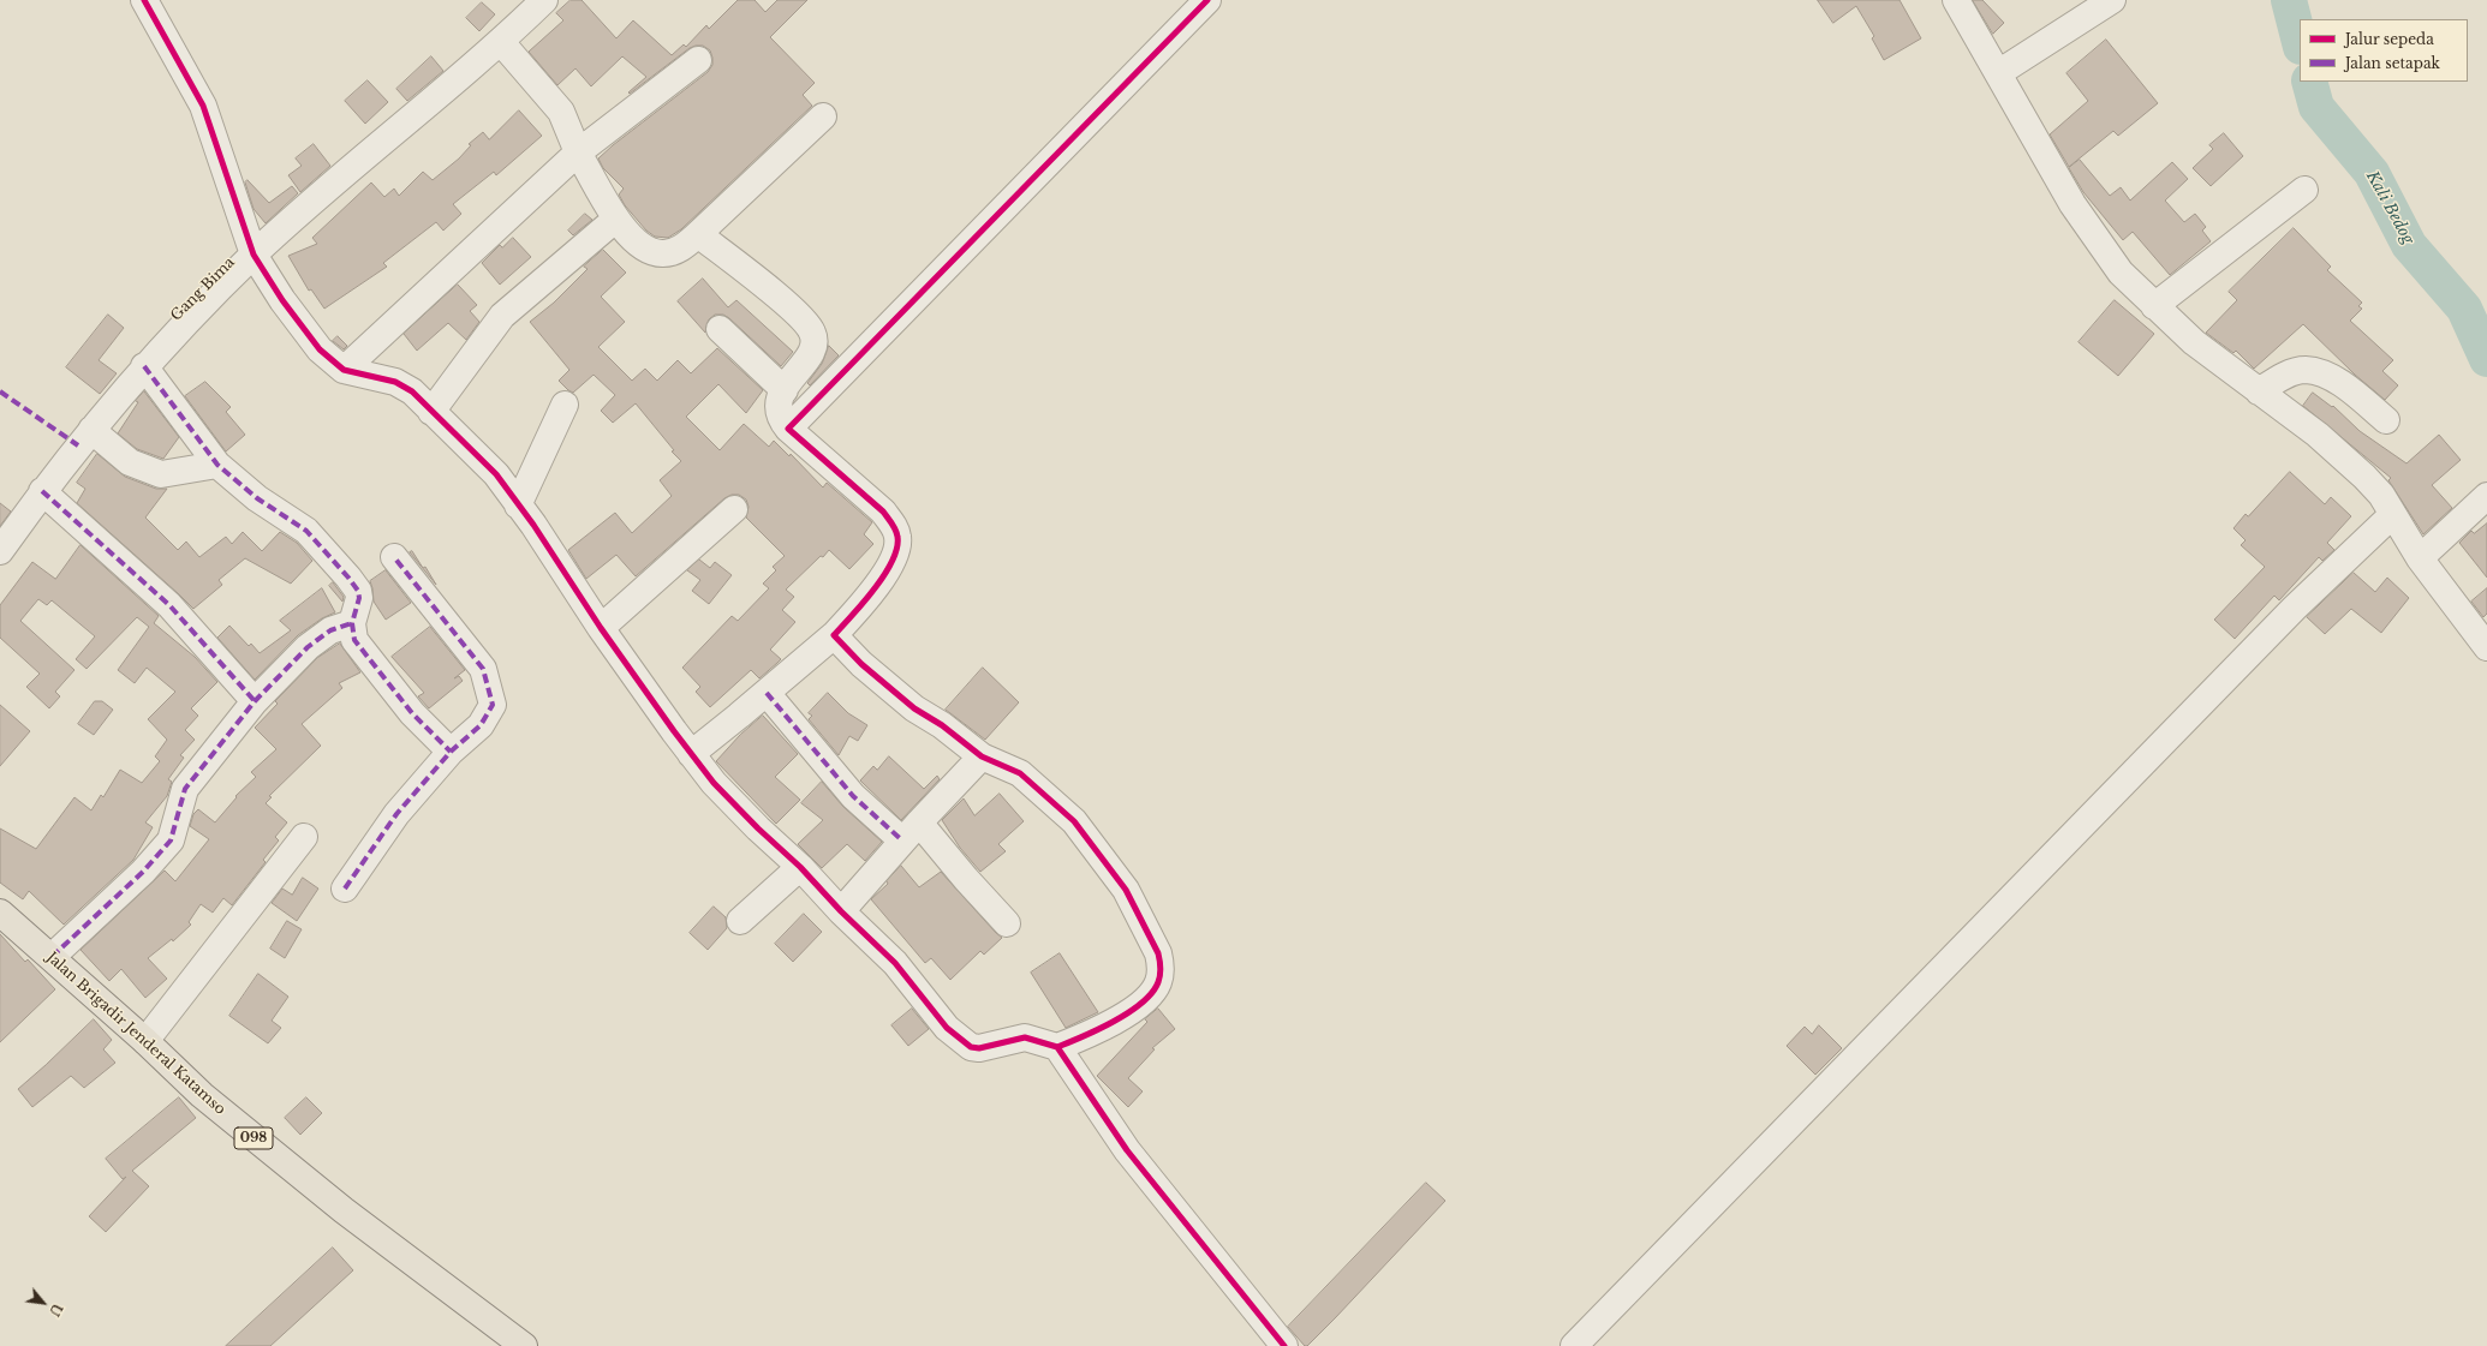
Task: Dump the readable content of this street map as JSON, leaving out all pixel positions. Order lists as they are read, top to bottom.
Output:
{
  "streets": {
    "main road": ["Jalan Brigadir Jenderal Katamso", "098"],
    "street": ["Gang Bima"]
  },
  "water": ["Kali Bedog"],
  "legend": ["Jalur sepeda", "Jalan setapak"],
  "north": "bottom right"
}
